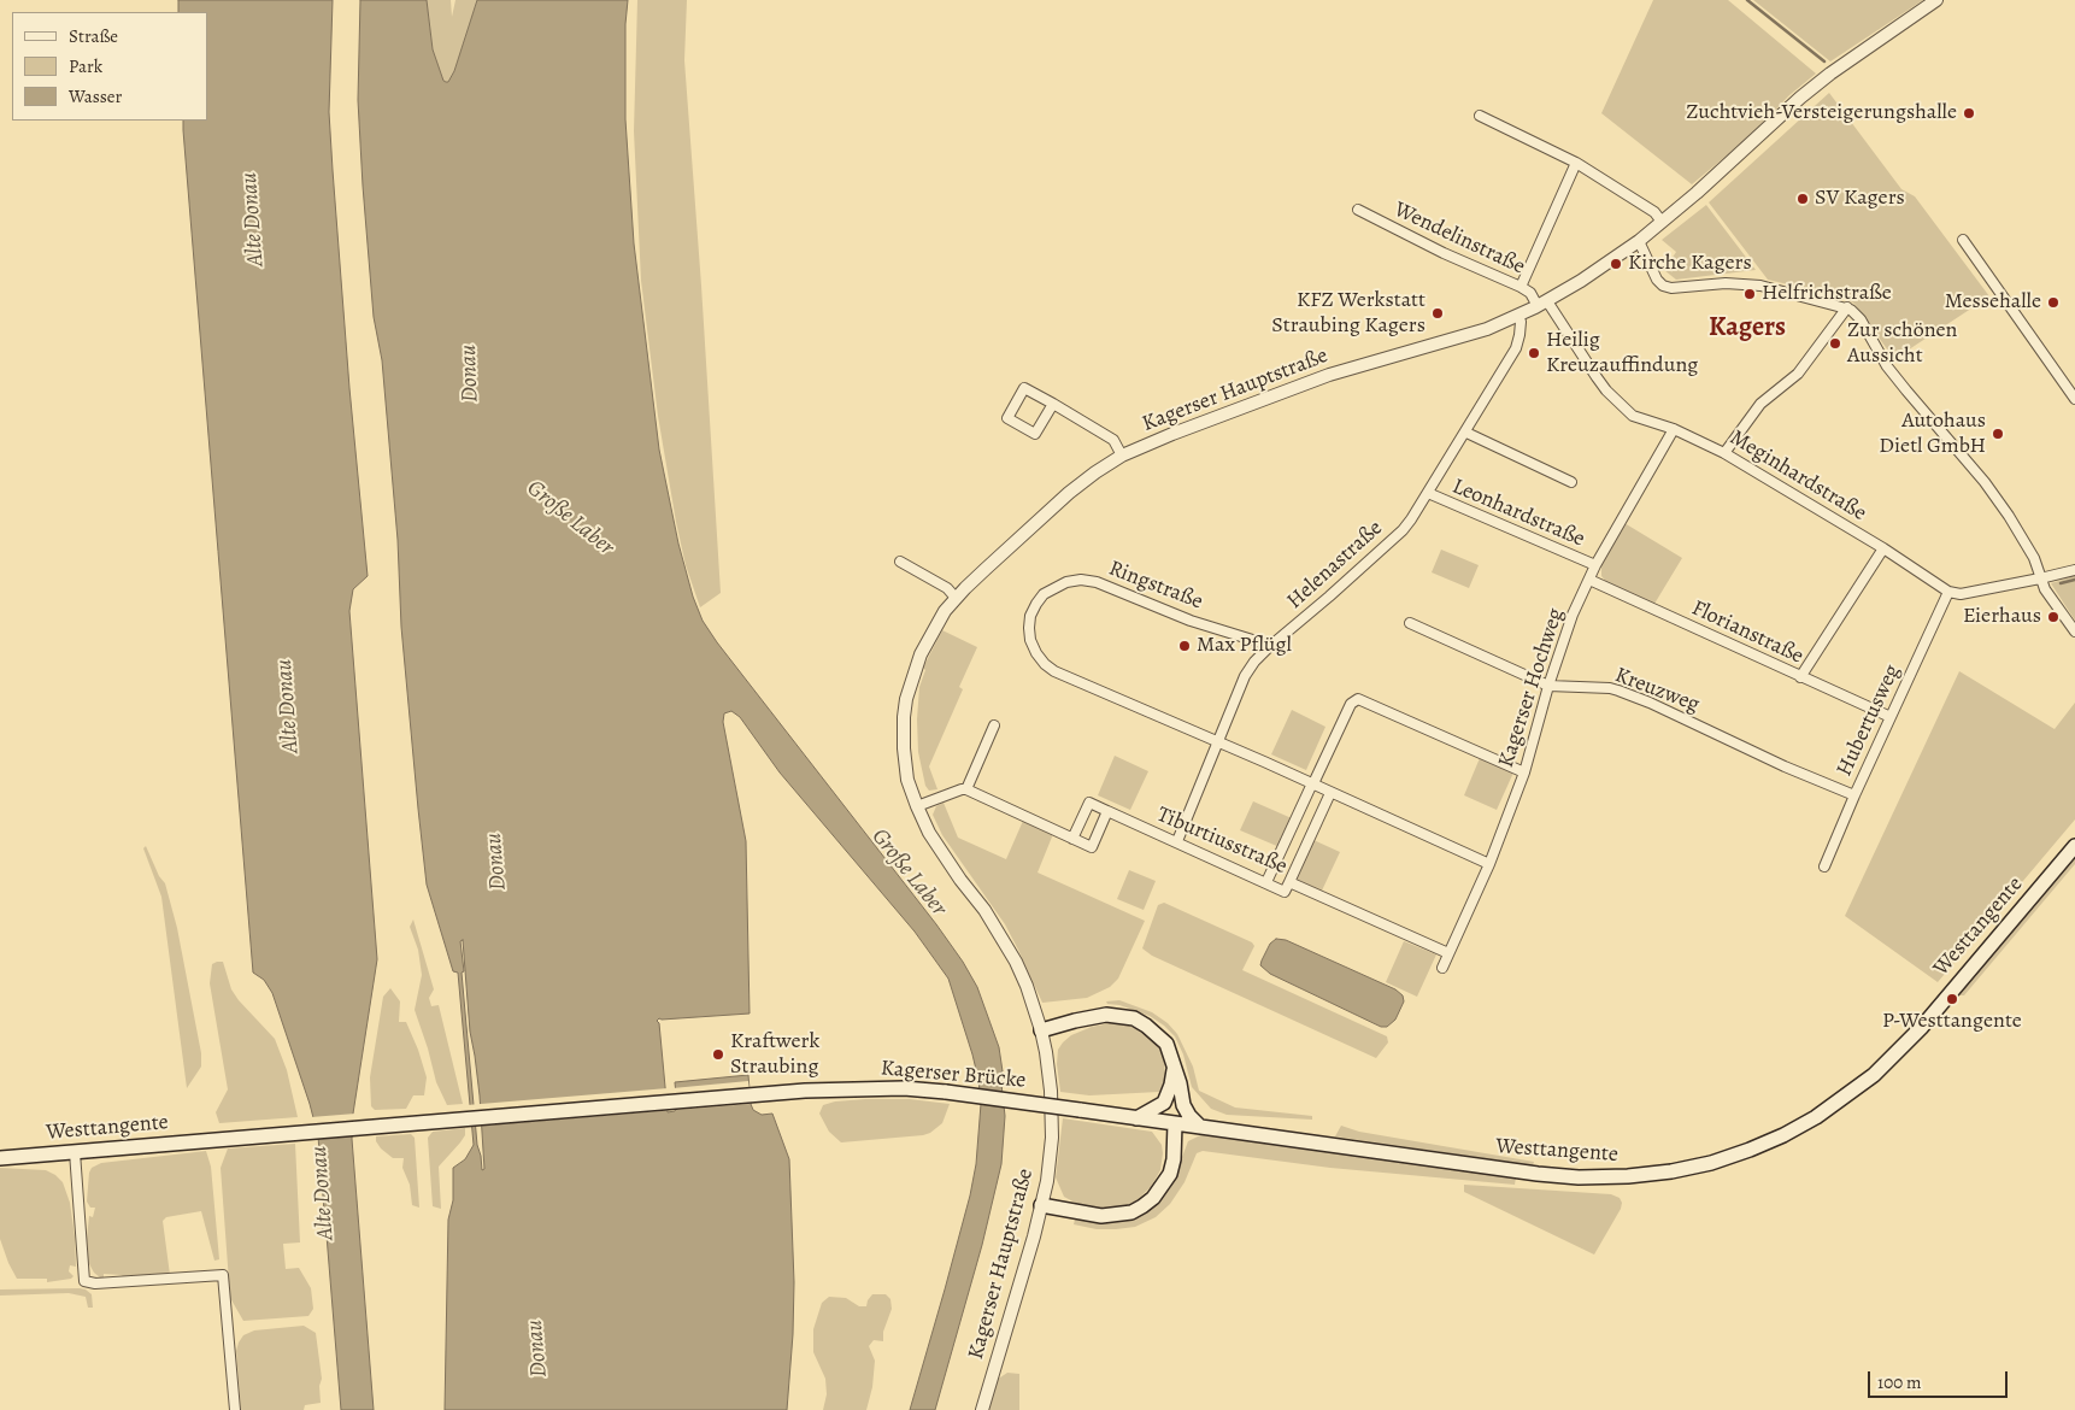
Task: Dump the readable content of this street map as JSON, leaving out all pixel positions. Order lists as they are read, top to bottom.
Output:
{
  "streets": {
    "main road": ["Westtangente", "Kagerser Brücke"],
    "street": [
      "Wendelinstraße",
      "Kagerser Hauptstraße",
      "Meginhardstraße",
      "Leonhardstraße",
      "Helenastraße",
      "Ringstraße",
      "Florianstraße",
      "Kagerser Hochweg",
      "Kreuzweg",
      "Hubertusweg",
      "Tiburtiusstraße"
    ]
  },
  "crossings": [
    ["Wendelinstraße", "Kagerser Hauptstraße"],
    ["Wendelinstraße", "Meginhardstraße"],
    ["Kagerser Hauptstraße", "Meginhardstraße"],
    ["Kagerser Hauptstraße", "Helenastraße"],
    ["Meginhardstraße", "Kagerser Hochweg"],
    ["Meginhardstraße", "Hubertusweg"],
    ["Leonhardstraße", "Helenastraße"],
    ["Leonhardstraße", "Kagerser Hochweg"],
    ["Helenastraße", "Ringstraße"],
    ["Helenastraße", "Tiburtiusstraße"],
    ["Ringstraße", "Kagerser Hochweg"],
    ["Florianstraße", "Kagerser Hochweg"],
    ["Florianstraße", "Hubertusweg"],
    ["Kagerser Hochweg", "Kreuzweg"],
    ["Kagerser Hochweg", "Tiburtiusstraße"],
    ["Kreuzweg", "Hubertusweg"],
    ["Westtangente", "Kagerser Brücke"]
  ],
  "districts": ["Kagers"],
  "water": ["Alte Donau", "Donau", "Große Laber"],
  "places": [
    "Zuchtvieh-Versteigerungshalle",
    "SV Kagers",
    "Kirche Kagers",
    "Helfrichstraße",
    "Messehalle",
    "KFZ Werkstatt Straubing Kagers",
    "Zur schönen Aussicht",
    "Heilig Kreuzauffindung",
    "Autohaus Dietl GmbH",
    "Eierhaus",
    "Max Pflügl",
    "P-Westtangente",
    "Kraftwerk Straubing"
  ],
  "legend": ["Straße", "Park", "Wasser"],
  "scale_bar": "100 m"
}
